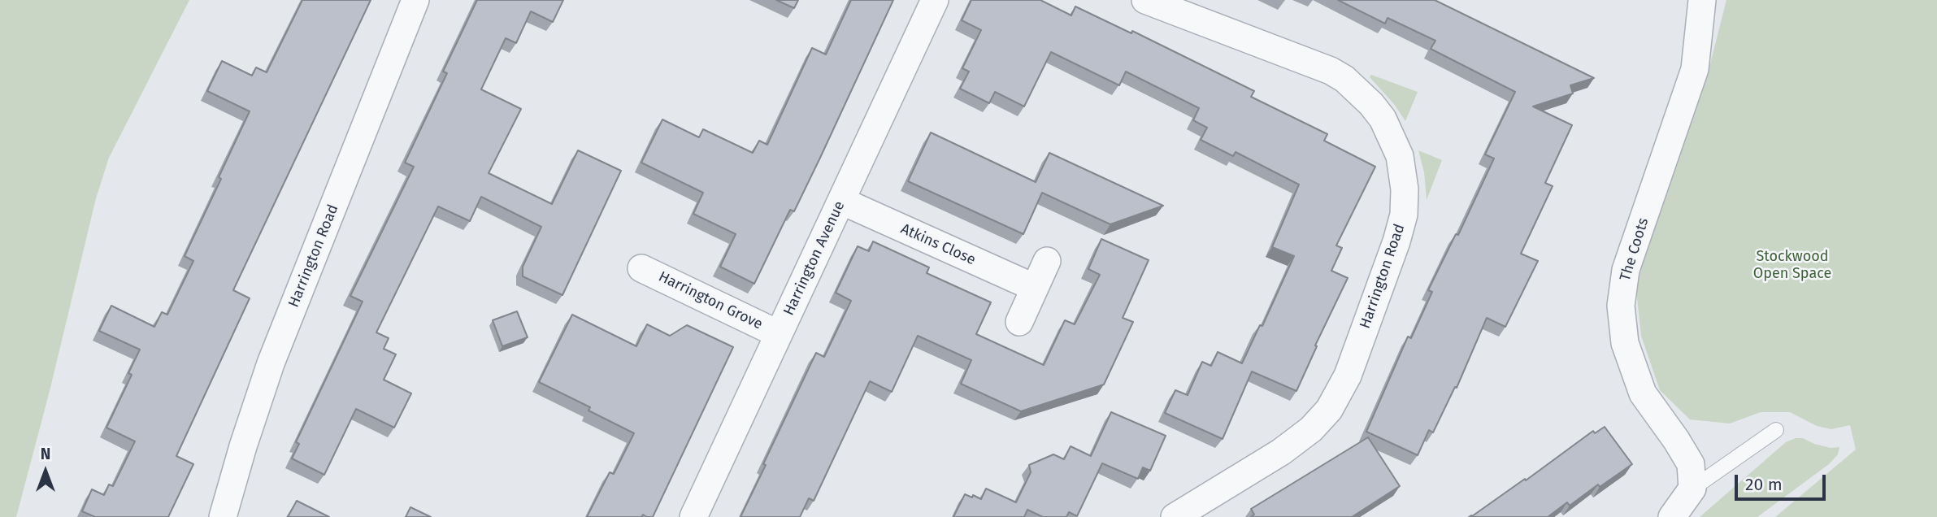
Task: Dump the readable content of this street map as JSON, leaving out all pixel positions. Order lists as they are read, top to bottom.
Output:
{
  "streets": {
    "street": [
      "Atkins Close",
      "The Coots",
      "Harrington Road",
      "Harrington Avenue",
      "Harrington Grove"
    ]
  },
  "crossings": [
    ["Atkins Close", "Harrington Avenue"],
    ["Harrington Avenue", "Harrington Grove"]
  ],
  "parks": ["Stockwood Open Space"],
  "scale_bar": "20 m",
  "north": "top"
}
